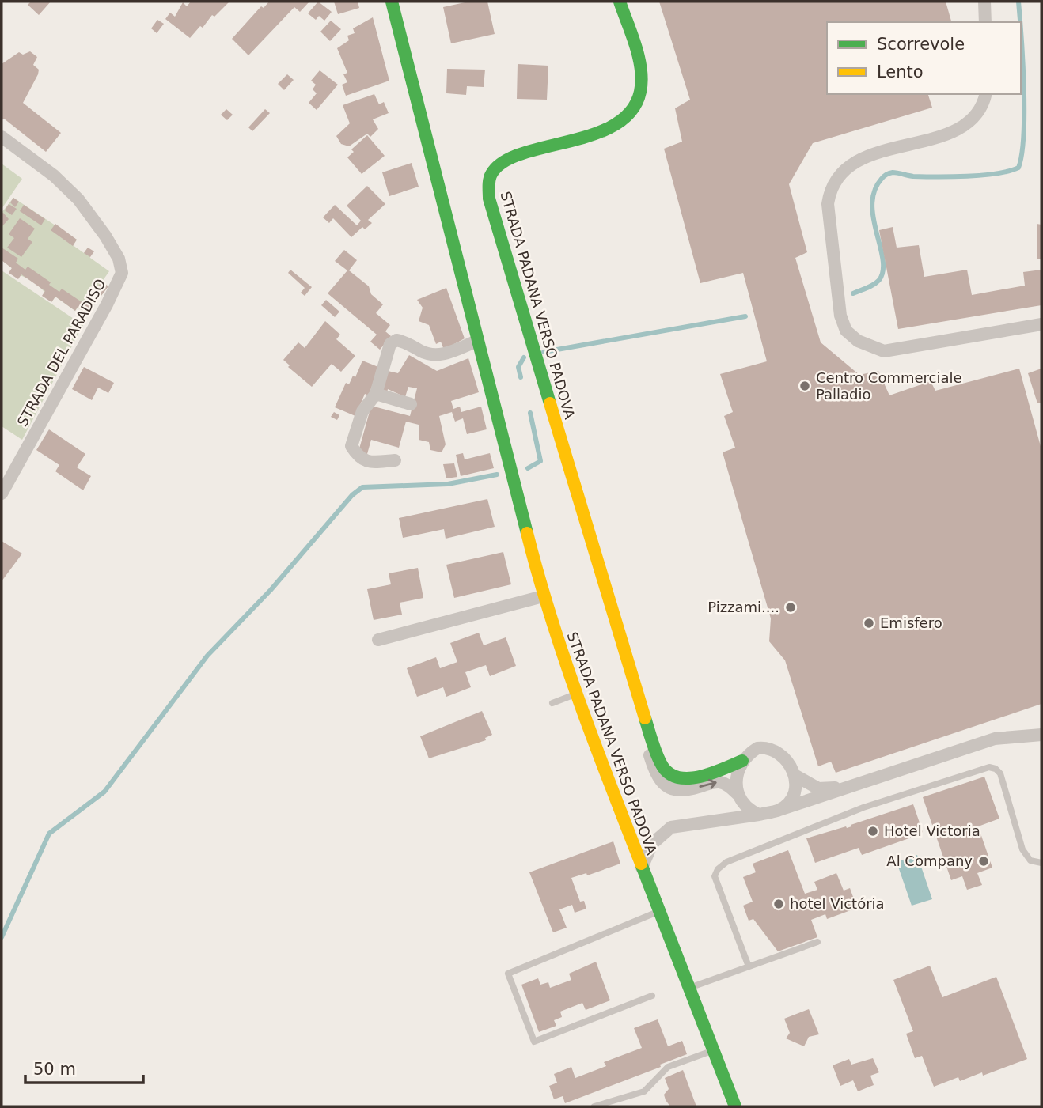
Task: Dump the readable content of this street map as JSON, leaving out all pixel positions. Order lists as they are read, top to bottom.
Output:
{
  "streets": {
    "main road": ["STRADA PADANA VERSO PADOVA"],
    "street": ["STRADA DEL PARADISO"]
  },
  "places": [
    "Centro Commerciale Palladio",
    "Pizzami....",
    "Emisfero",
    "Hotel Victoria",
    "Al Company",
    "hotel Victória"
  ],
  "legend": ["Scorrevole", "Lento"],
  "scale_bar": "50 m"
}
